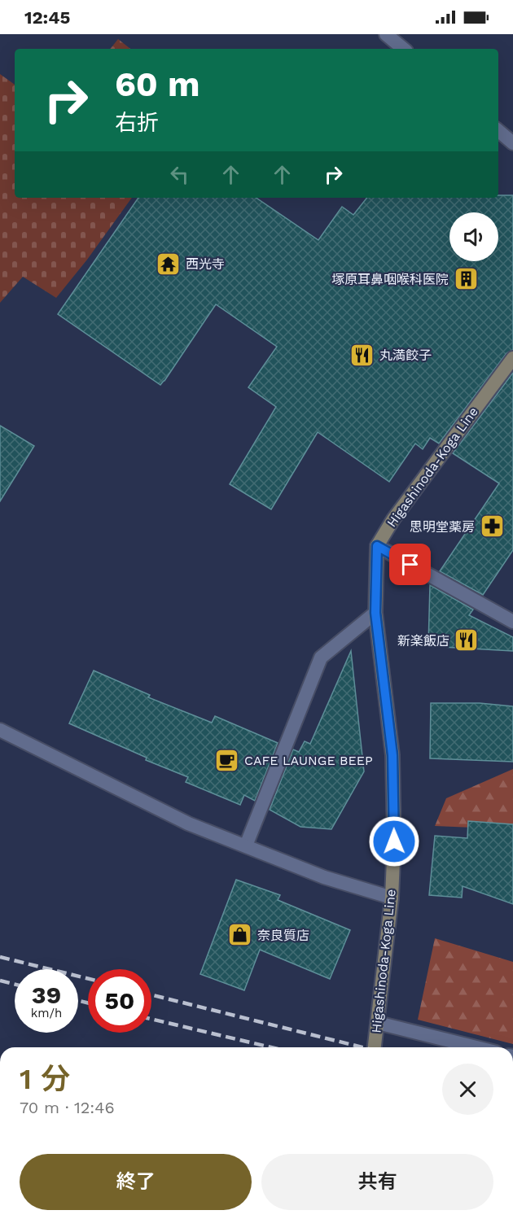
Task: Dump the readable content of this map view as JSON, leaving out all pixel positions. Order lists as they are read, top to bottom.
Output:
{
  "streets": {
    "main road": ["Higashinoda-Koga Line"]
  },
  "places": {
    "temple": ["西光寺"],
    "building": ["塚原耳鼻咽喉科医院"],
    "restaurant": ["丸満餃子", "新楽飯店"],
    "pharmacy": ["思明堂薬房"],
    "cafe": ["CAFE LAUNGE BEEP"],
    "shop": ["奈良質店"]
  },
  "page": {
    "status": "12:45",
    "turn": ["60 m", "右折"],
    "speed": "39 km/h",
    "limit": "50",
    "heading": ["1 分", "70 m · 12:46"],
    "buttons": ["終了", "共有"]
  }
}
